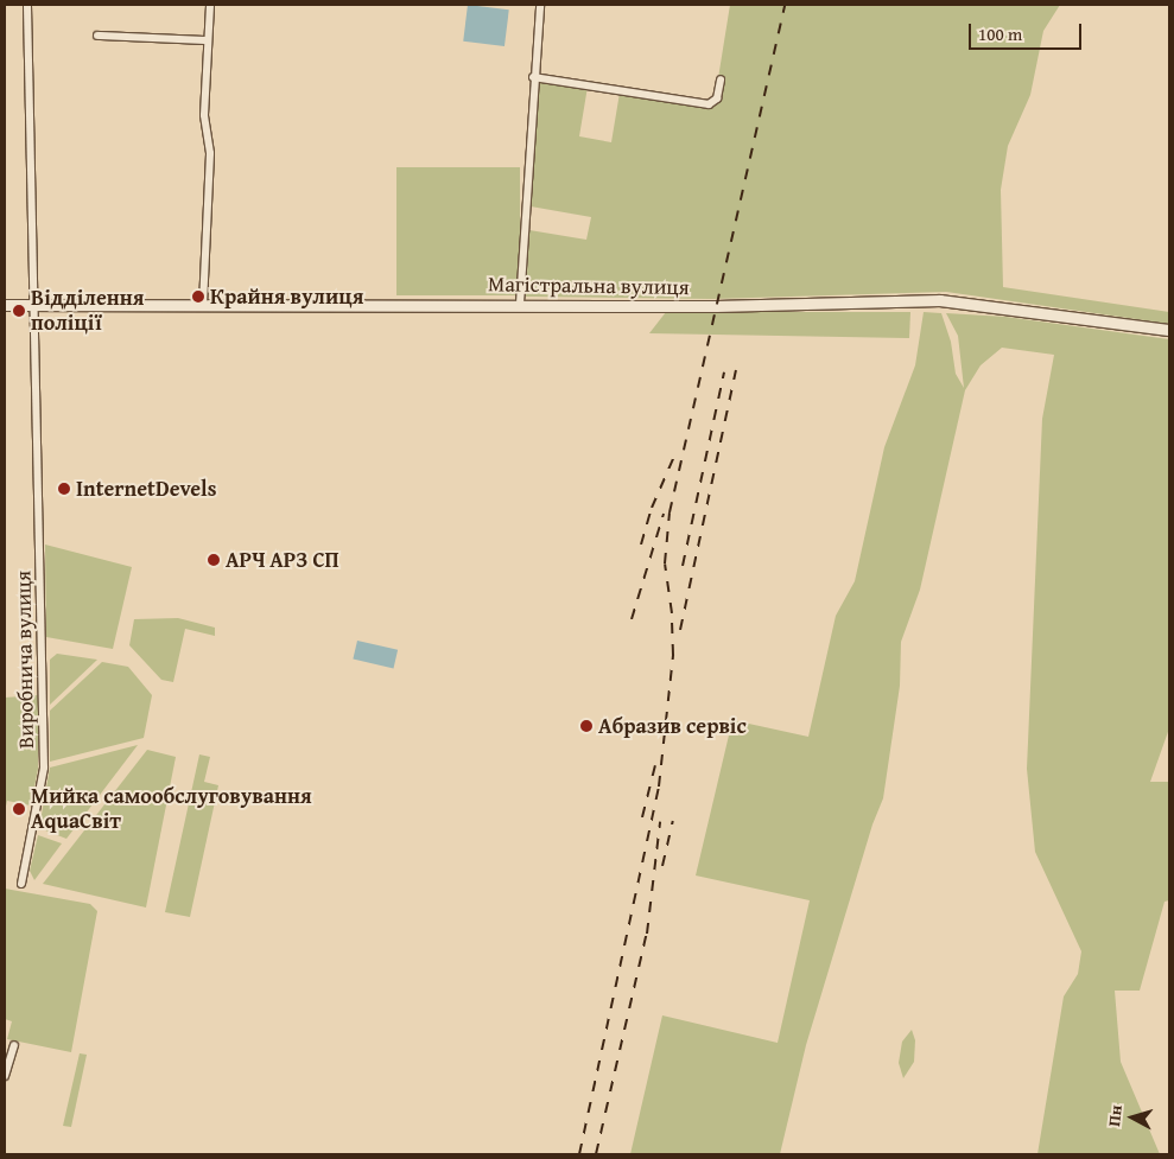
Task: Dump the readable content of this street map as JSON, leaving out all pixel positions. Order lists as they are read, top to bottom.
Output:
{
  "streets": {
    "street": ["Магістральна вулиця", "Виробнича вулиця"]
  },
  "crossings": [
    ["Магістральна вулиця", "Виробнича вулиця"]
  ],
  "places": [
    "Крайня вулиця",
    "Відділення поліції",
    "InternetDevels",
    "АРЧ АРЗ СП",
    "Абразив сервіс",
    "Мийка самообслуговування AquaСвіт"
  ],
  "scale_bar": "100 m",
  "north": "left"
}
